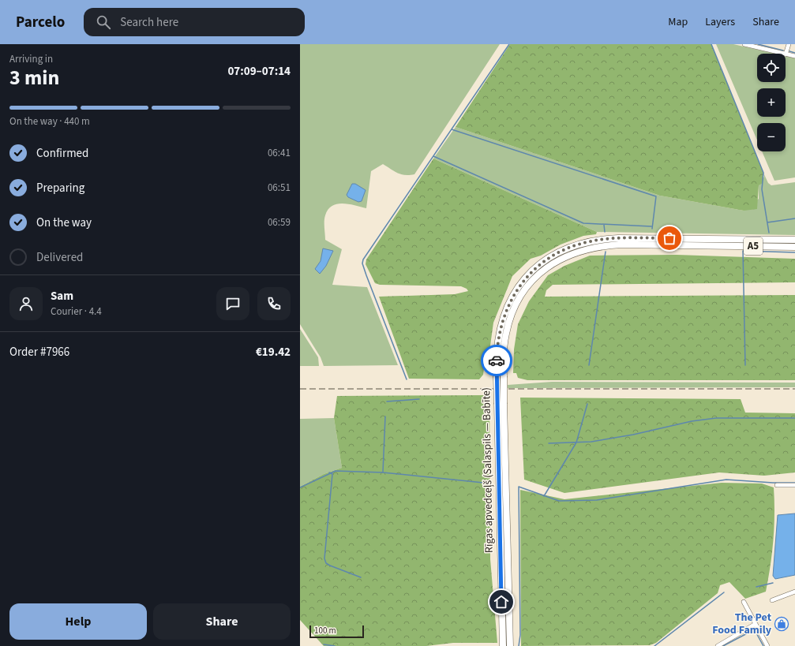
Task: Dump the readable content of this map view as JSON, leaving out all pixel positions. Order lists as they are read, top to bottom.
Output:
{
  "streets": {
    "highway": ["A5", "Rīgas apvedceļš (Salaspils — Babīte)"]
  },
  "places": {
    "shop": ["The Pet Food Family"]
  },
  "scale_bar": "100 m",
  "page": {
    "header": "Parcelo",
    "search": "Search here",
    "nav": ["Map", "Layers", "Share"],
    "heading": ["3 min", "Arriving in", "07:09–07:14"],
    "panel": [
      "Sam",
      "Courier · 4.4",
      "Order #7966",
      "€19.42"
    ],
    "map_buttons": ["+", "−"],
    "bar": "On the way · 440 m",
    "list": [
      ["Confirmed", "06:41"],
      ["Preparing", "06:51"],
      ["On the way", "06:59"],
      "Delivered"
    ],
    "buttons": ["Help", "Share"],
    "scale": "100 m"
  }
}
